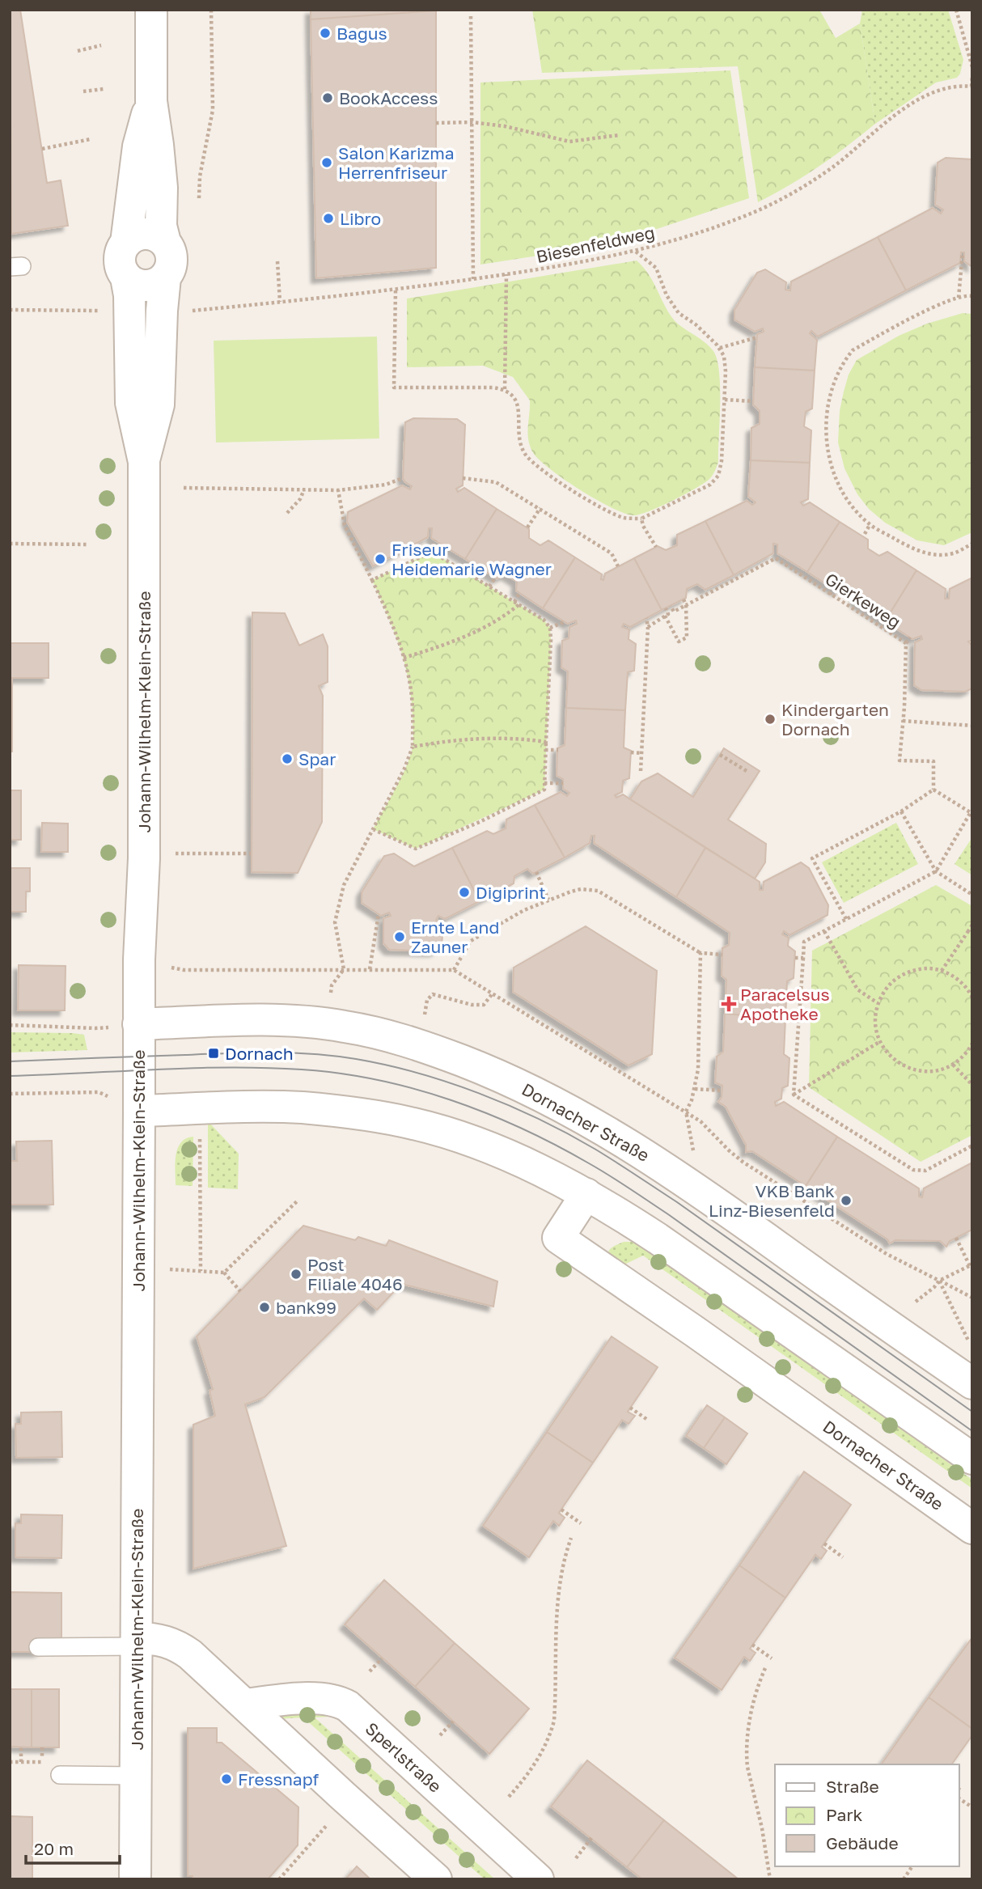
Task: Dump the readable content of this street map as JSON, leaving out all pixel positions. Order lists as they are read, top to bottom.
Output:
{
  "streets": {
    "street": ["Johann-Wilhelm-Klein-Straße", "Dornacher Straße", "Sperlstraße"],
    "path": ["Biesenfeldweg", "Gierkeweg"]
  },
  "crossings": [
    ["Johann-Wilhelm-Klein-Straße", "Dornacher Straße"]
  ],
  "places": {
    "other": [
      "Bagus",
      "BookAccess",
      "Salon Karizma Herrenfriseur",
      "Libro",
      "Friseur Heidemarie Wagner",
      "Kindergarten Dornach",
      "Spar",
      "Digiprint",
      "Ernte Land Zauner",
      "VKB Bank Linz-Biesenfeld",
      "Post Filiale 4046",
      "bank99",
      "Fressnapf"
    ],
    "health": ["Paracelsus Apotheke"],
    "transit": ["Dornach"]
  },
  "legend": ["Straße", "Park", "Gebäude"],
  "scale_bar": "20 m"
}
